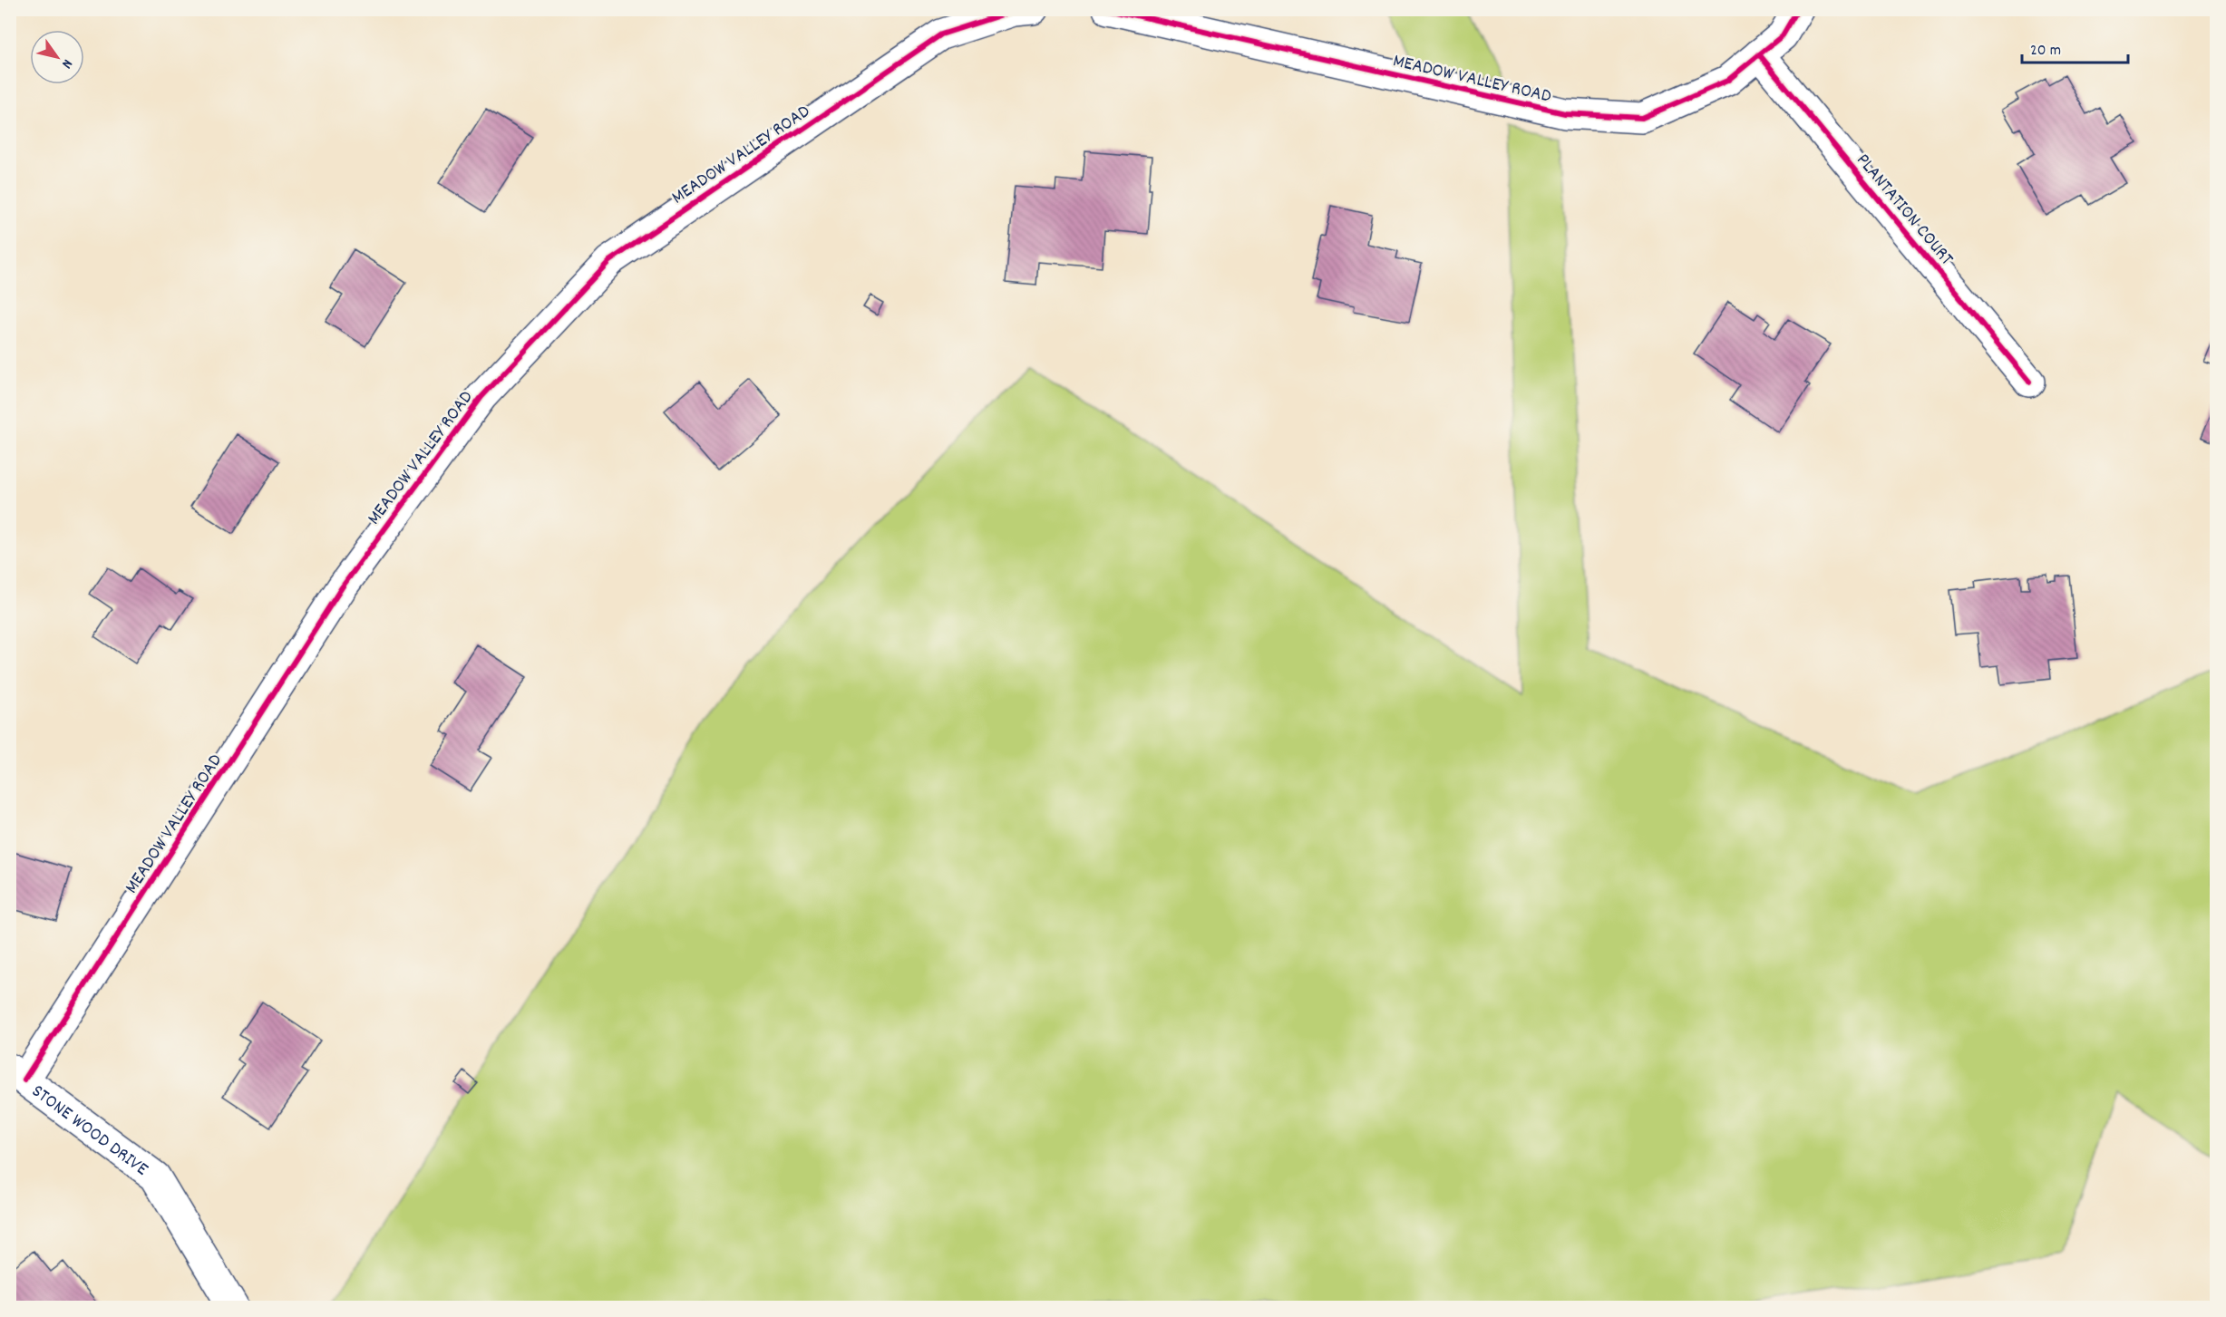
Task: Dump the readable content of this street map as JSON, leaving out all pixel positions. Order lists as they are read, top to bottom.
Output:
{
  "streets": {
    "street": ["MEADOW VALLEY ROAD", "PLANTATION COURT", "STONE WOOD DRIVE"]
  },
  "crossings": [
    ["MEADOW VALLEY ROAD", "PLANTATION COURT"],
    ["MEADOW VALLEY ROAD", "STONE WOOD DRIVE"]
  ],
  "scale_bar": "20 m",
  "north": "bottom right"
}
